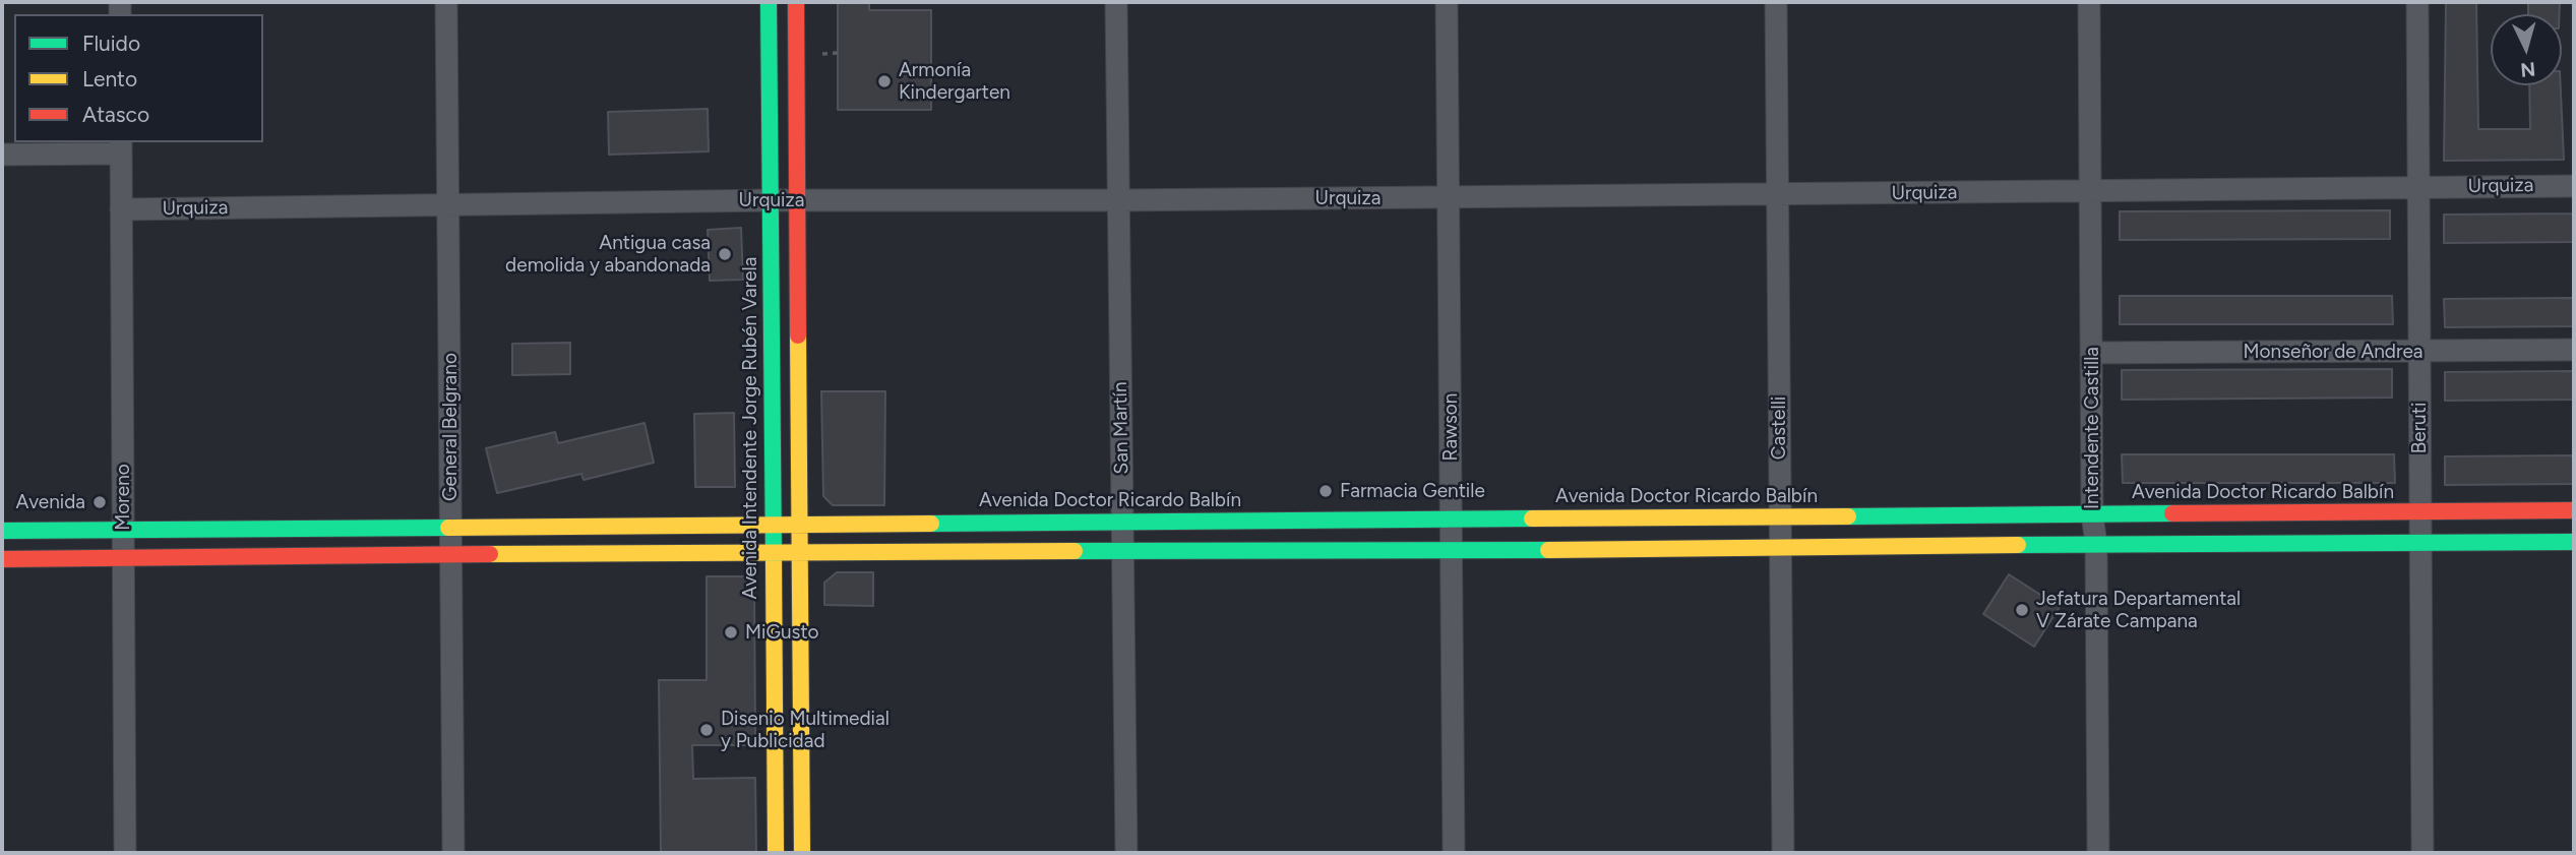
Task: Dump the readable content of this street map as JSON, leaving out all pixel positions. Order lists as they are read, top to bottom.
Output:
{
  "streets": {
    "main road": ["Avenida Intendente Jorge Rubén Varela", "Avenida Doctor Ricardo Balbín"],
    "street": [
      "Urquiza",
      "Monseñor de Andrea",
      "General Belgrano",
      "Rawson",
      "San Martín",
      "Castelli",
      "Intendente Castilla",
      "Beruti",
      "Moreno"
    ]
  },
  "crossings": [
    ["Urquiza", "General Belgrano"],
    ["Urquiza", "Rawson"],
    ["Urquiza", "Avenida Intendente Jorge Rubén Varela"],
    ["Urquiza", "San Martín"],
    ["Urquiza", "Castelli"],
    ["Urquiza", "Intendente Castilla"],
    ["Urquiza", "Beruti"],
    ["Urquiza", "Moreno"],
    ["Monseñor de Andrea", "Intendente Castilla"],
    ["Monseñor de Andrea", "Beruti"],
    ["General Belgrano", "Avenida Doctor Ricardo Balbín"],
    ["Rawson", "Avenida Doctor Ricardo Balbín"],
    ["Avenida Intendente Jorge Rubén Varela", "Avenida Doctor Ricardo Balbín"],
    ["San Martín", "Avenida Doctor Ricardo Balbín"],
    ["Castelli", "Avenida Doctor Ricardo Balbín"],
    ["Intendente Castilla", "Avenida Doctor Ricardo Balbín"],
    ["Beruti", "Avenida Doctor Ricardo Balbín"],
    ["Avenida Doctor Ricardo Balbín", "Moreno"]
  ],
  "places": [
    "Armonía Kindergarten",
    "Antigua casa demolida y abandonada",
    "Farmacia Gentile",
    "Avenida",
    "Jefatura Departamental V Zárate Campana",
    "MiGusto",
    "Disenio Multimedial y Publicidad"
  ],
  "legend": ["Fluido", "Lento", "Atasco"],
  "north": "bottom"
}
